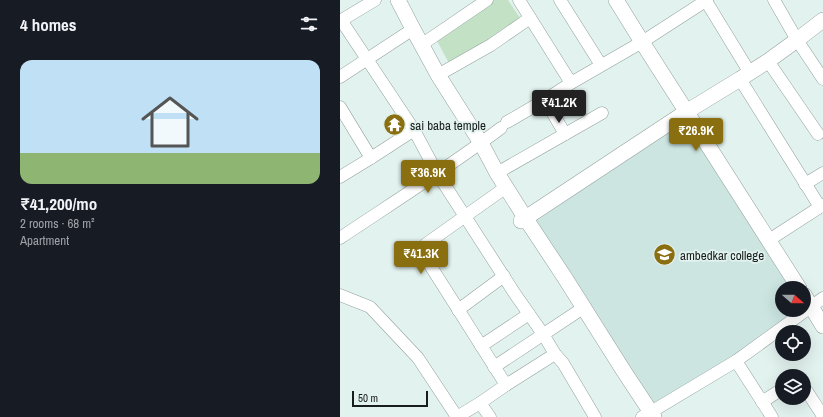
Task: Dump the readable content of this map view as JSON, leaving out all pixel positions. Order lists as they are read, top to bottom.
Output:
{
  "places": {
    "temple": ["sai baba temple"],
    "school or university": ["ambedkar college"]
  },
  "scale_bar": "50 m",
  "north": "right",
  "page": {
    "heading": "4 homes",
    "list": [
      {
        "name": "₹41,200/mo",
        "note": "2 rooms · 68 m² · Apartment"
      }
    ],
    "price": [
      "₹41.2K",
      "₹26.9K",
      "₹36.9K",
      "₹41.3K"
    ],
    "scale": "50 m"
  }
}
